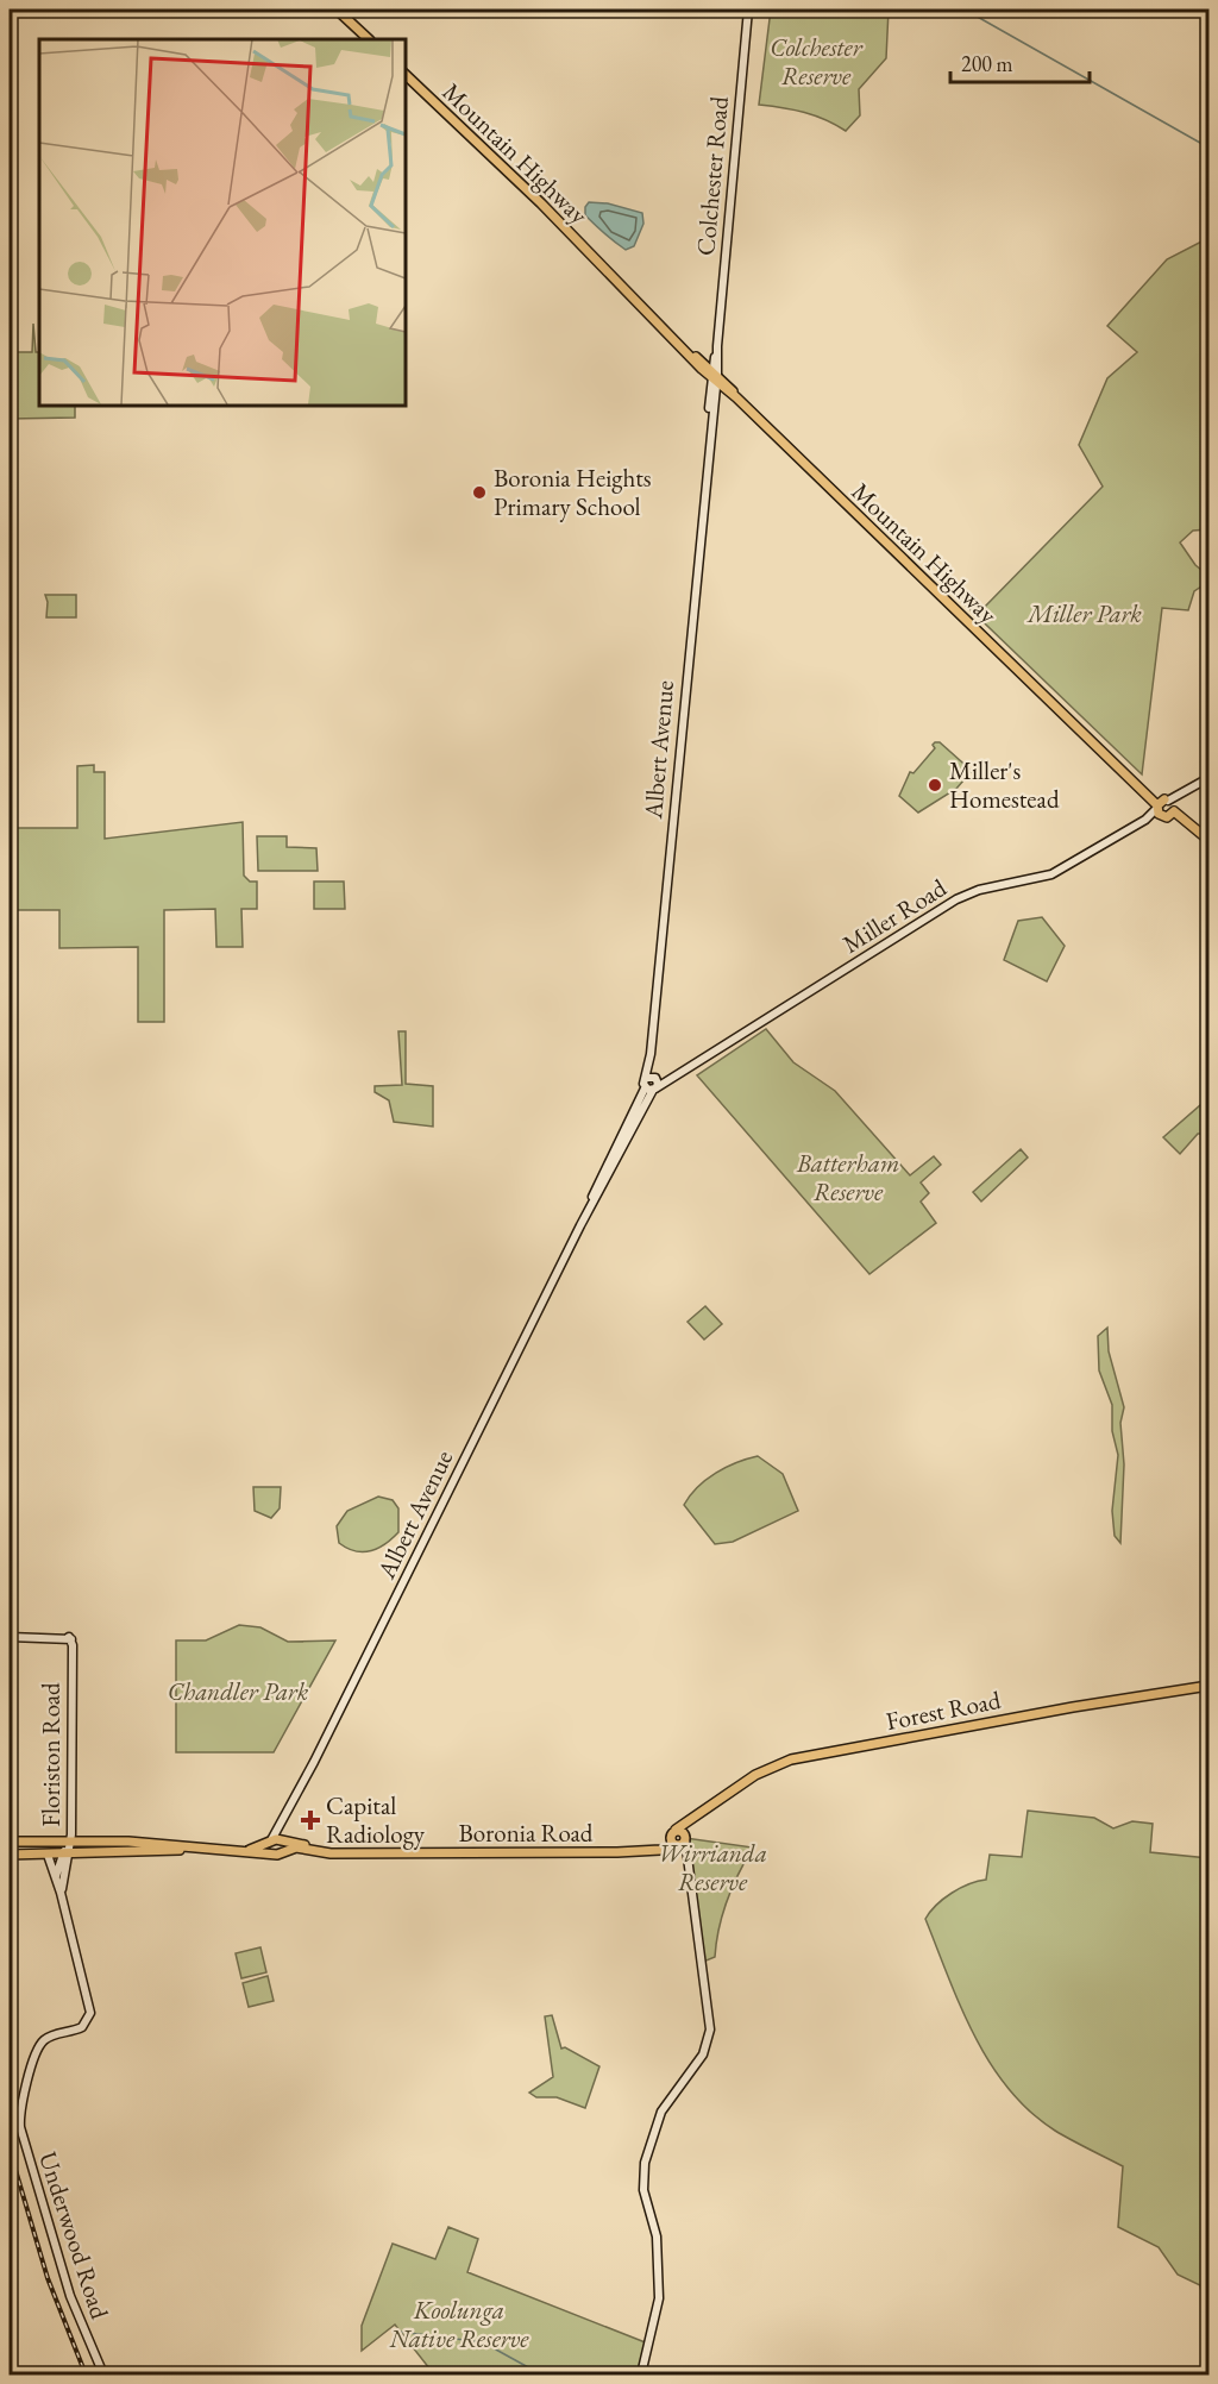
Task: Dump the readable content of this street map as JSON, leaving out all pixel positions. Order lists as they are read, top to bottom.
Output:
{
  "streets": {
    "main road": [
      "Mountain Highway",
      "Colchester Road",
      "Albert Avenue",
      "Miller Road",
      "Forest Road",
      "Floriston Road",
      "Boronia Road",
      "Underwood Road"
    ]
  },
  "crossings": [
    ["Mountain Highway", "Colchester Road"],
    ["Mountain Highway", "Albert Avenue"],
    ["Mountain Highway", "Miller Road"],
    ["Colchester Road", "Albert Avenue"],
    ["Albert Avenue", "Miller Road"],
    ["Albert Avenue", "Boronia Road"],
    ["Forest Road", "Boronia Road"],
    ["Floriston Road", "Boronia Road"],
    ["Boronia Road", "Underwood Road"]
  ],
  "parks": [
    "Colchester Reserve",
    "Miller Park",
    "Batterham Reserve",
    "Chandler Park",
    "Wirrianda Reserve",
    "Koolunga Native Reserve"
  ],
  "places": {
    "other": ["Boronia Heights Primary School", "Miller's Homestead"],
    "health": ["Capital Radiology"]
  },
  "scale_bar": "200 m"
}
